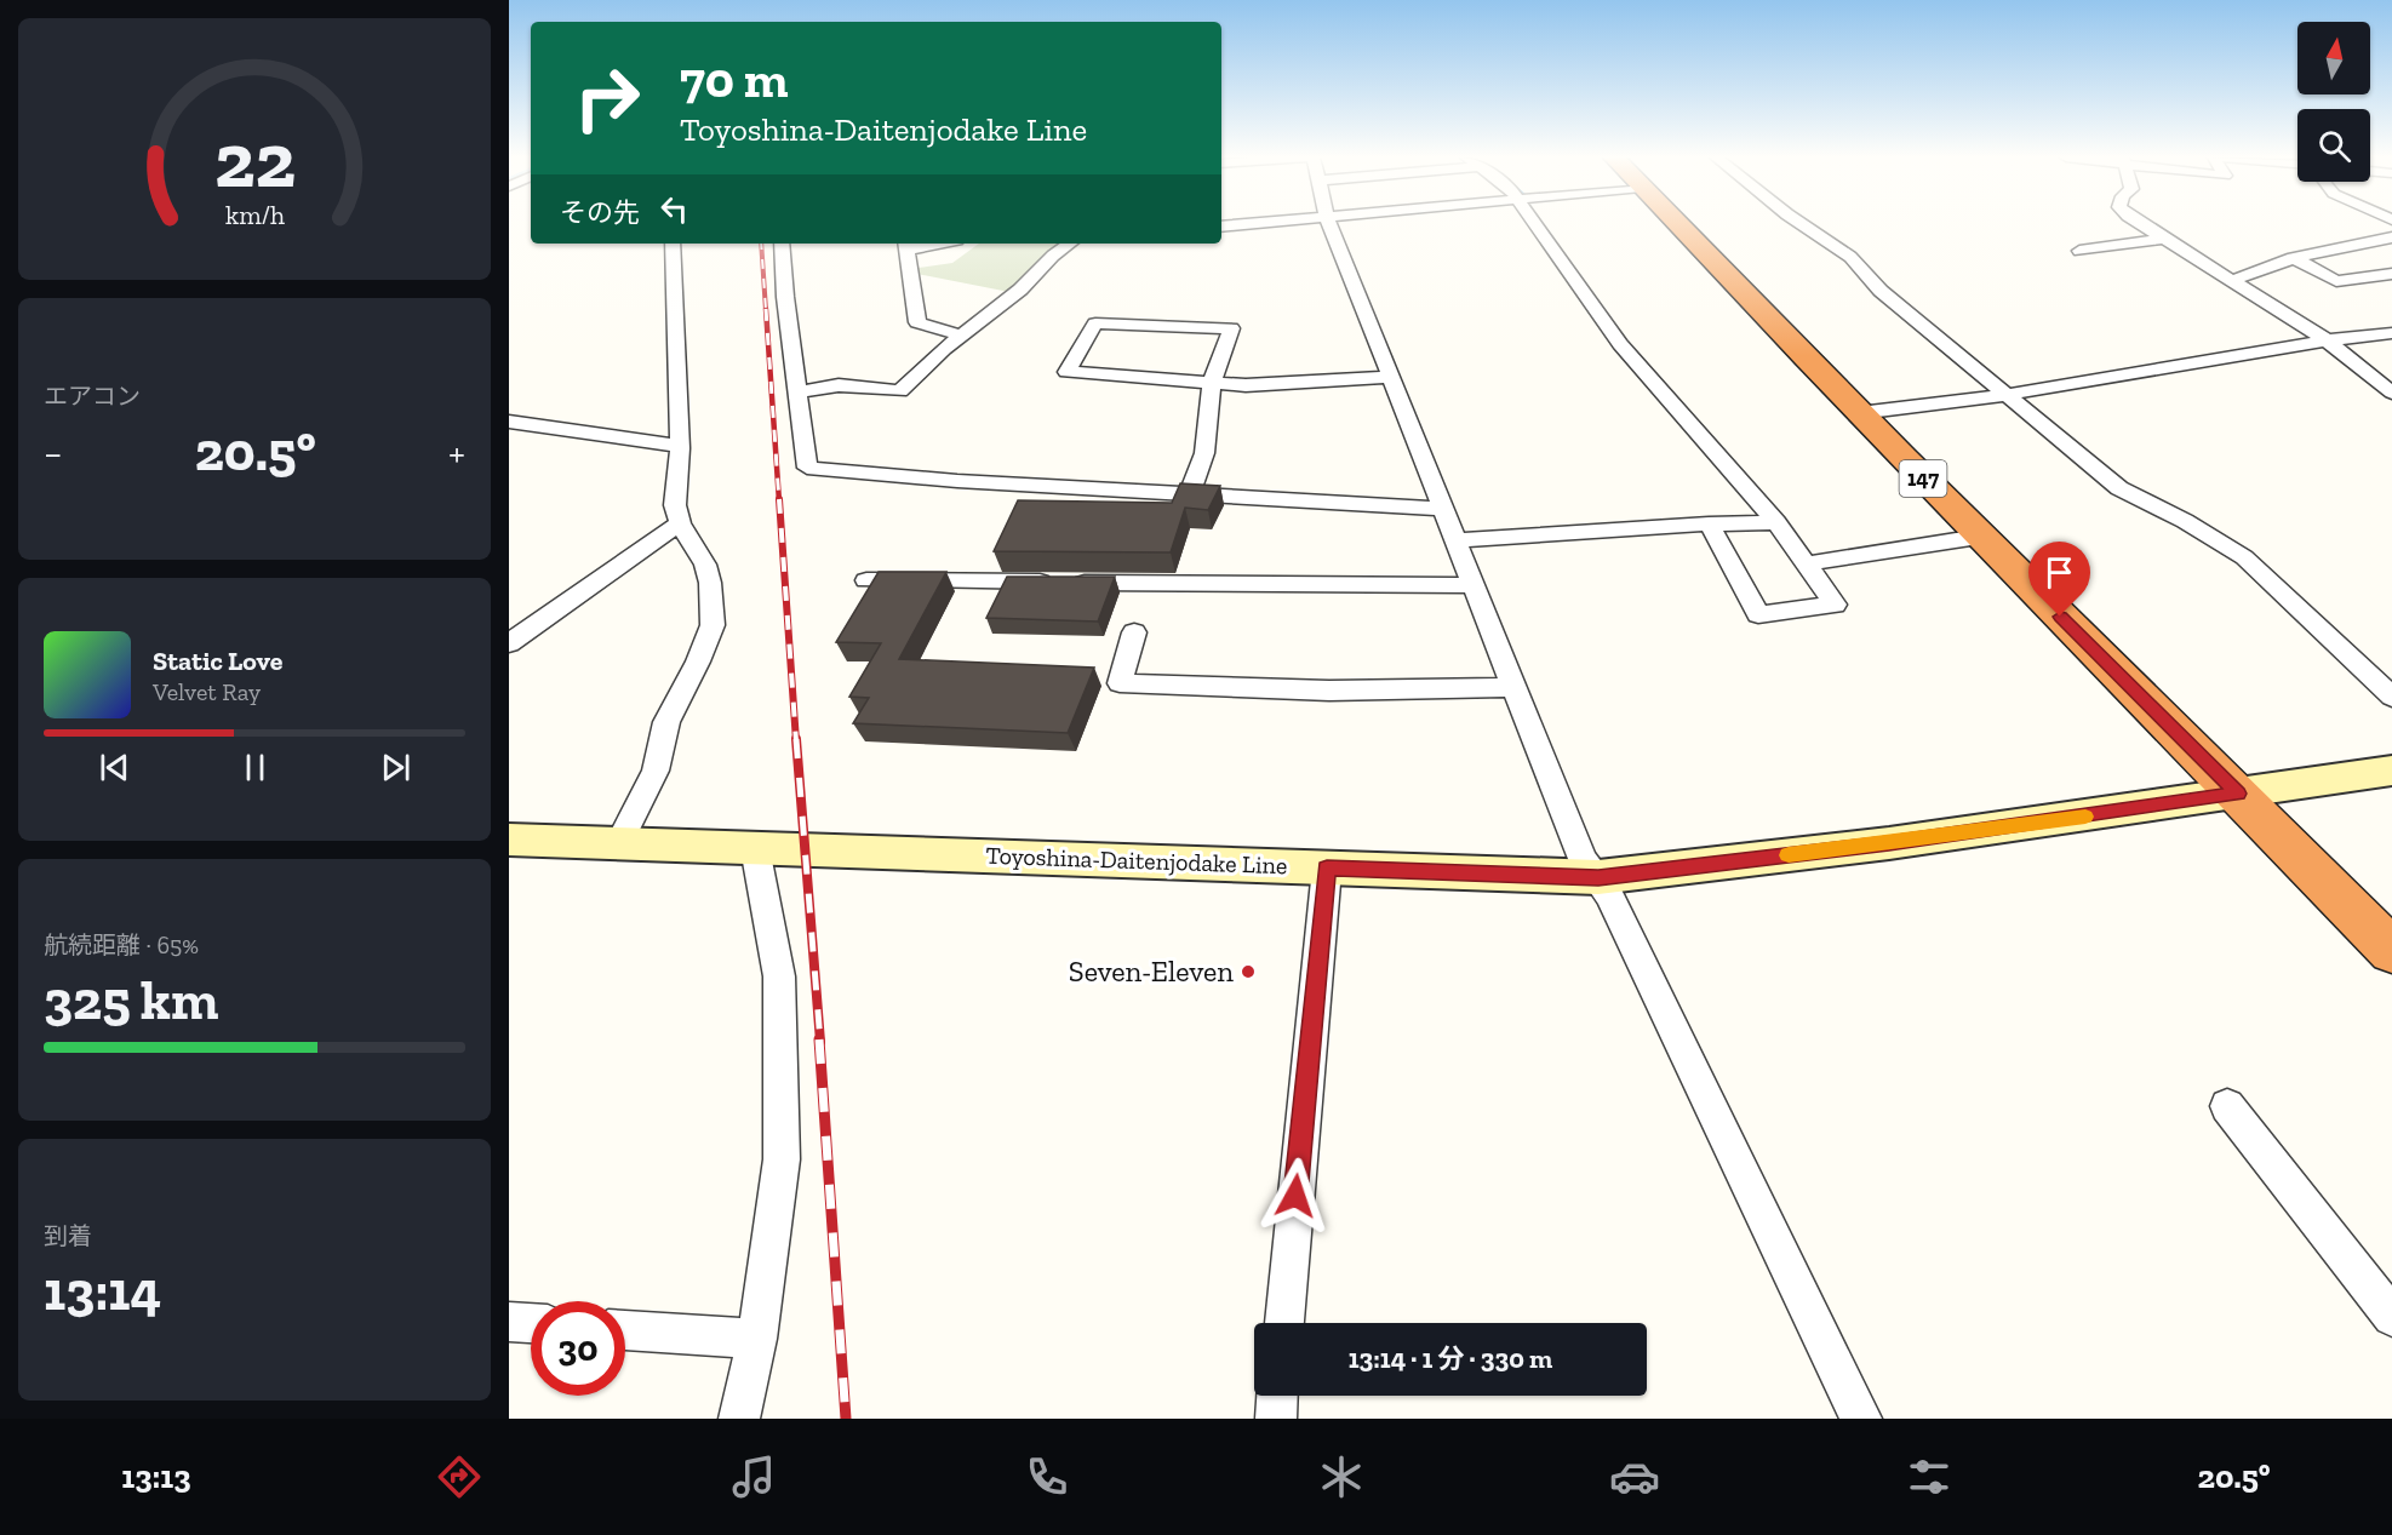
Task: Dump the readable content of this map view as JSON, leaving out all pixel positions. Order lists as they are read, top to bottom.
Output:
{
  "streets": {
    "highway": ["147"],
    "main road": ["Toyoshina-Daitenjodake Line"]
  },
  "crossings": [
    ["147", "Toyoshina-Daitenjodake Line"]
  ],
  "places": ["Seven-Eleven"],
  "north": "top",
  "page": {
    "turn": ["70 m", "Toyoshina-Daitenjodake Line"],
    "then": "その先",
    "tile": [
      "エアコン",
      ["航続距離 · 65%", "325 km"],
      ["到着", "13:14"]
    ],
    "heat": ["−", "20.5°", "+"],
    "song": ["Static Love", "Velvet Ray"],
    "limit": "30",
    "trip": "13:14 · 1 分 · 330 m",
    "tabs": ["13:13", "20.5°"],
    "gauge": ["22", "km/h"]
  }
}
